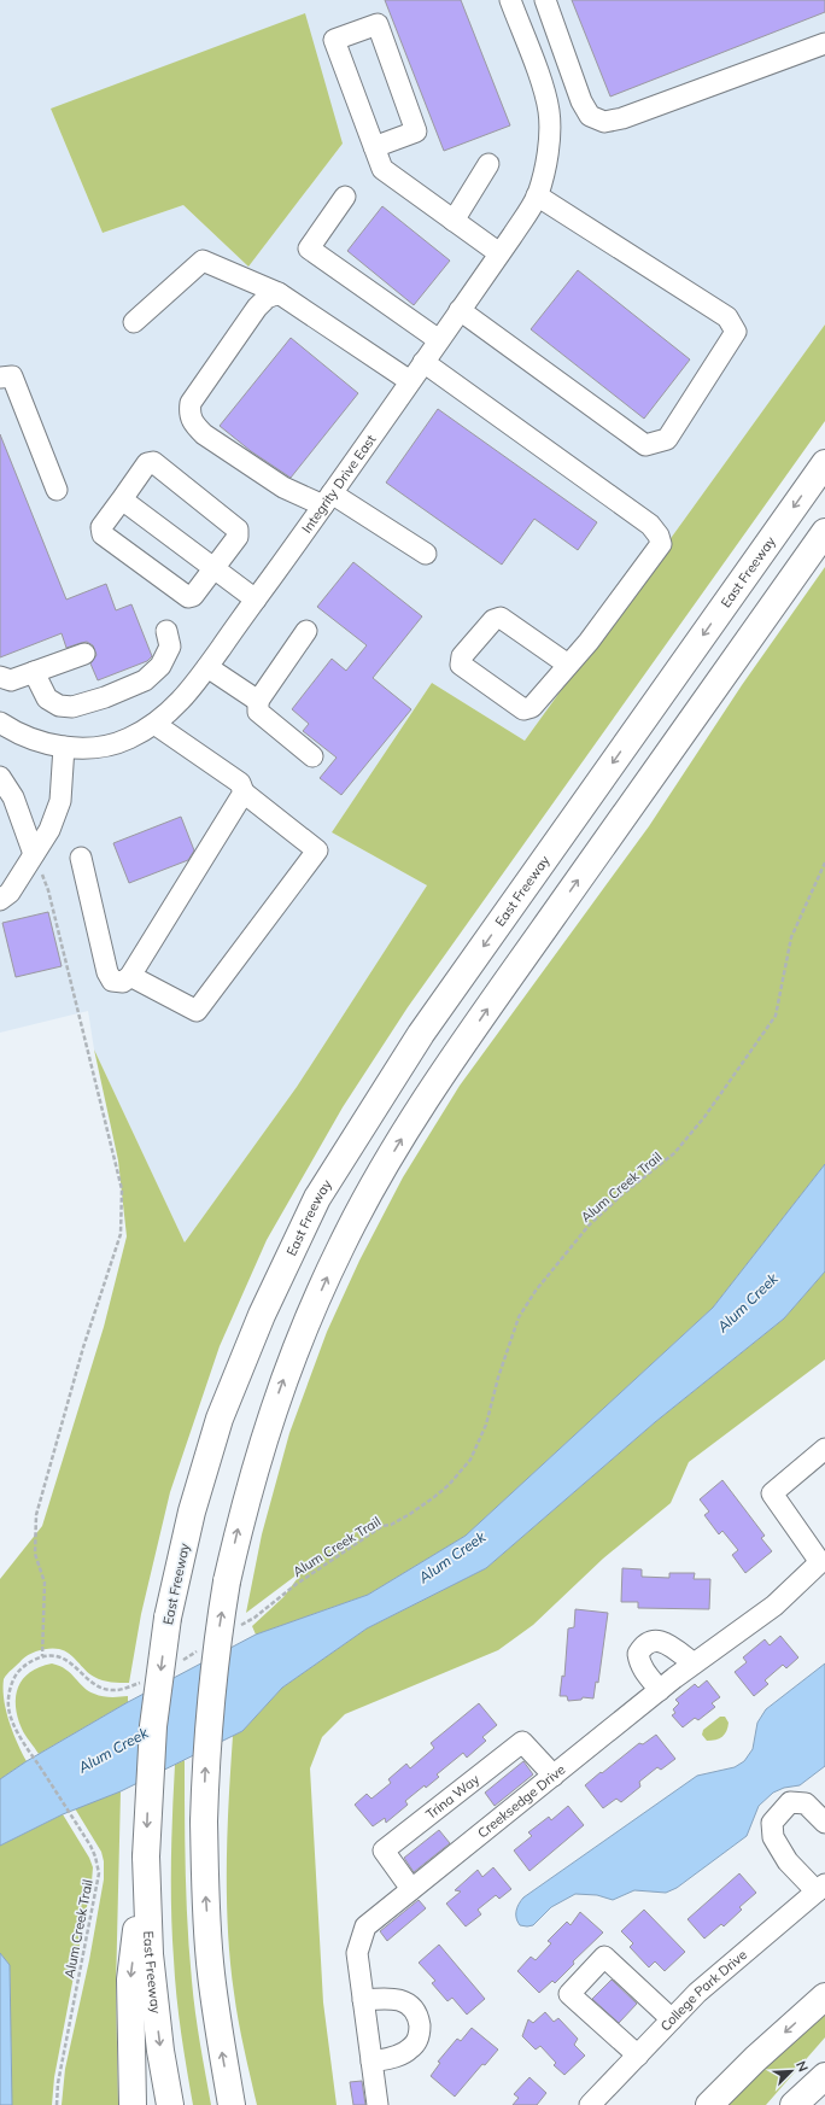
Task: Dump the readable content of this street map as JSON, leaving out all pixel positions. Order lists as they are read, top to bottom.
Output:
{
  "streets": {
    "main road": ["East Freeway"],
    "street": [
      "Integrity Drive East",
      "Trina Way",
      "Creeksedge Drive",
      "College Park Drive"
    ],
    "path": ["Alum Creek Trail"]
  },
  "crossings": [
    ["Trina Way", "Creeksedge Drive"]
  ],
  "water": ["Alum Creek"],
  "north": "top right"
}
